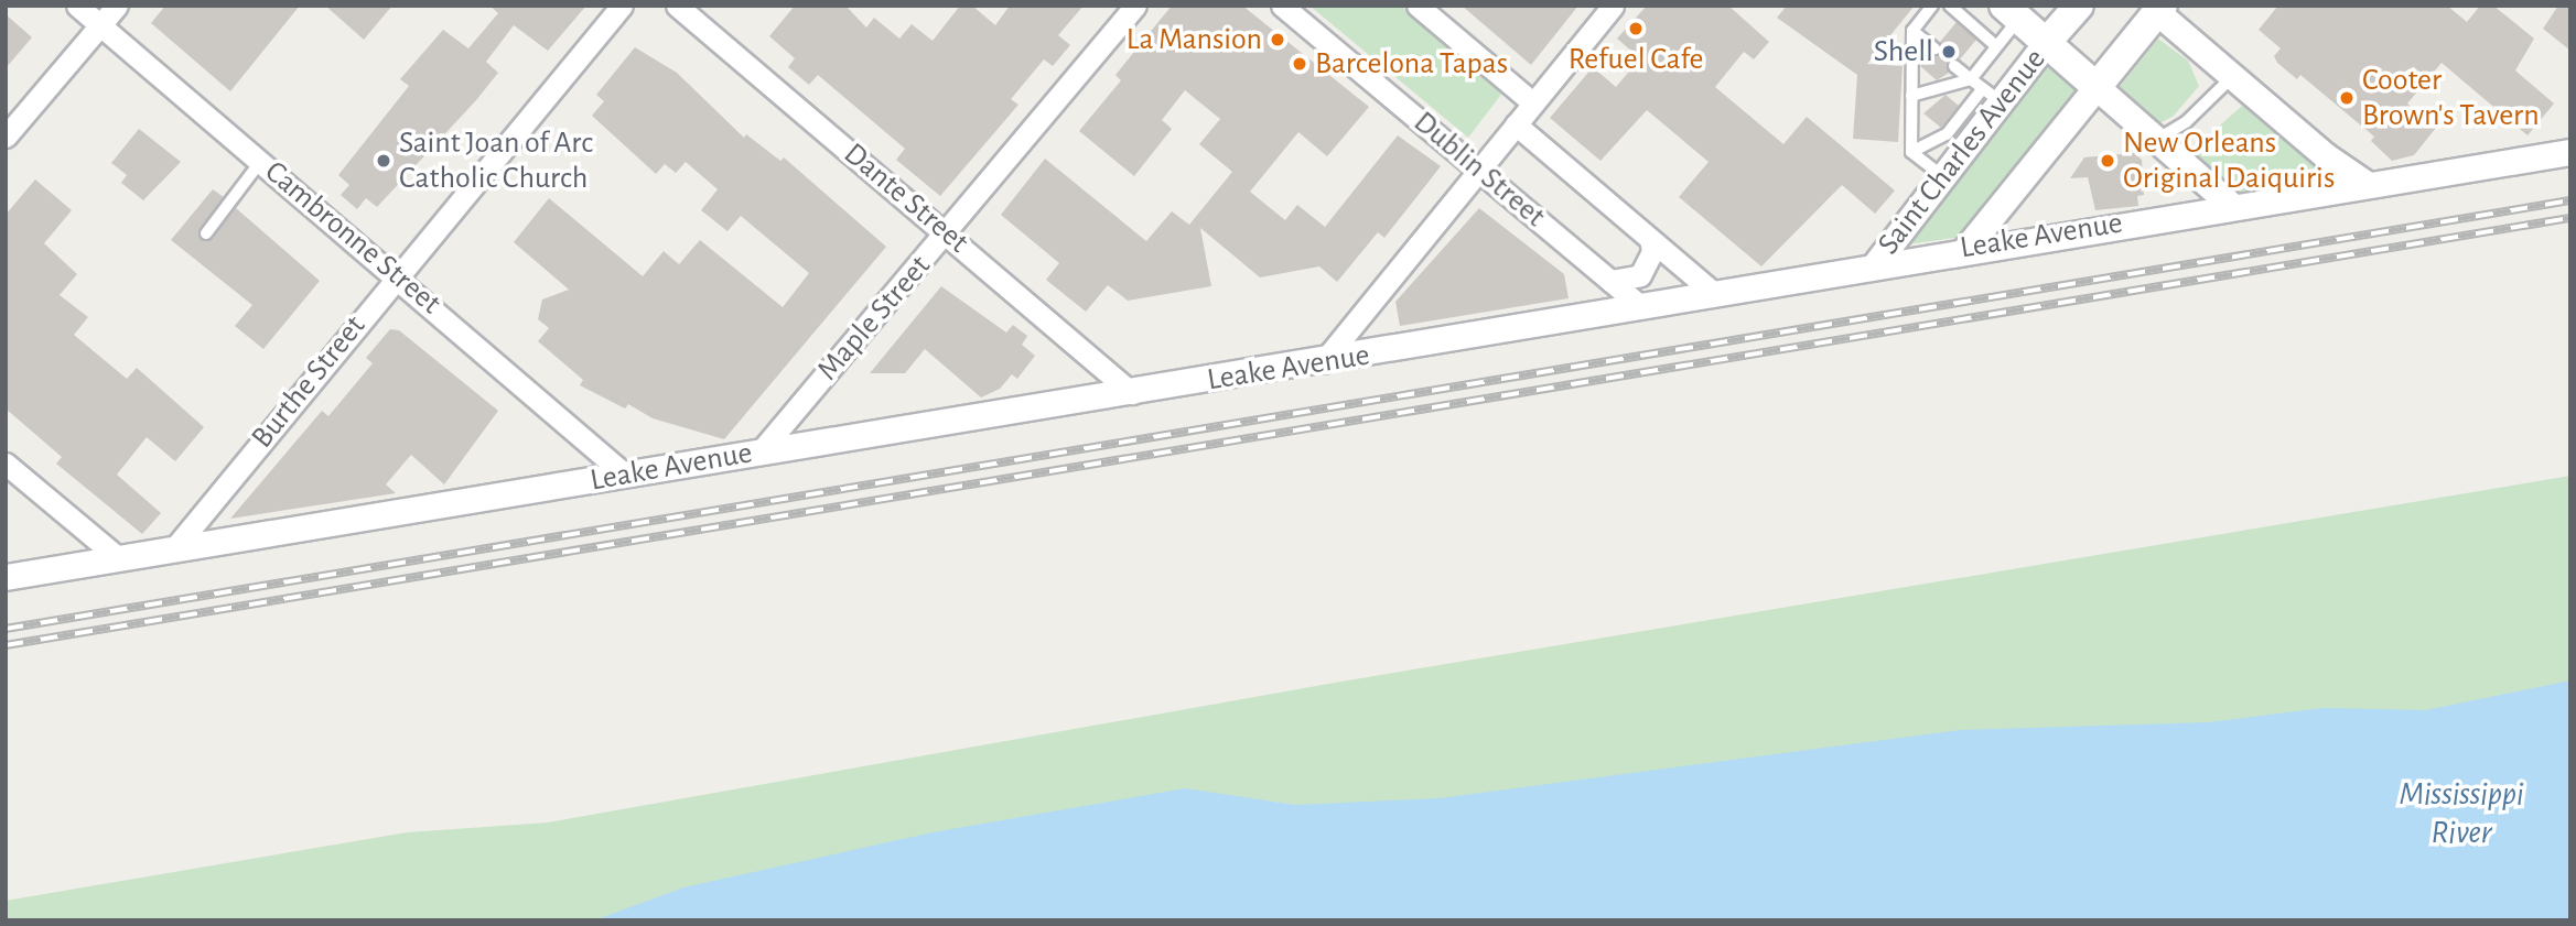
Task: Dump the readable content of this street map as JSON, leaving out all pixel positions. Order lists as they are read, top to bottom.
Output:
{
  "streets": {
    "main road": ["Saint Charles Avenue"],
    "street": [
      "Dublin Street",
      "Dante Street",
      "Leake Avenue",
      "Cambronne Street",
      "Maple Street",
      "Burthe Street"
    ]
  },
  "crossings": [
    ["Saint Charles Avenue", "Leake Avenue"],
    ["Dublin Street", "Leake Avenue"],
    ["Dante Street", "Leake Avenue"],
    ["Dante Street", "Maple Street"],
    ["Leake Avenue", "Cambronne Street"],
    ["Leake Avenue", "Maple Street"],
    ["Leake Avenue", "Burthe Street"],
    ["Cambronne Street", "Burthe Street"]
  ],
  "water": ["Mississippi River"],
  "places": [
    "Refuel Cafe",
    "La Mansion",
    "Shell",
    "Barcelona Tapas",
    "Cooter Brown's Tavern",
    "Saint Joan of Arc Catholic Church",
    "New Orleans Original Daiquiris"
  ]
}
